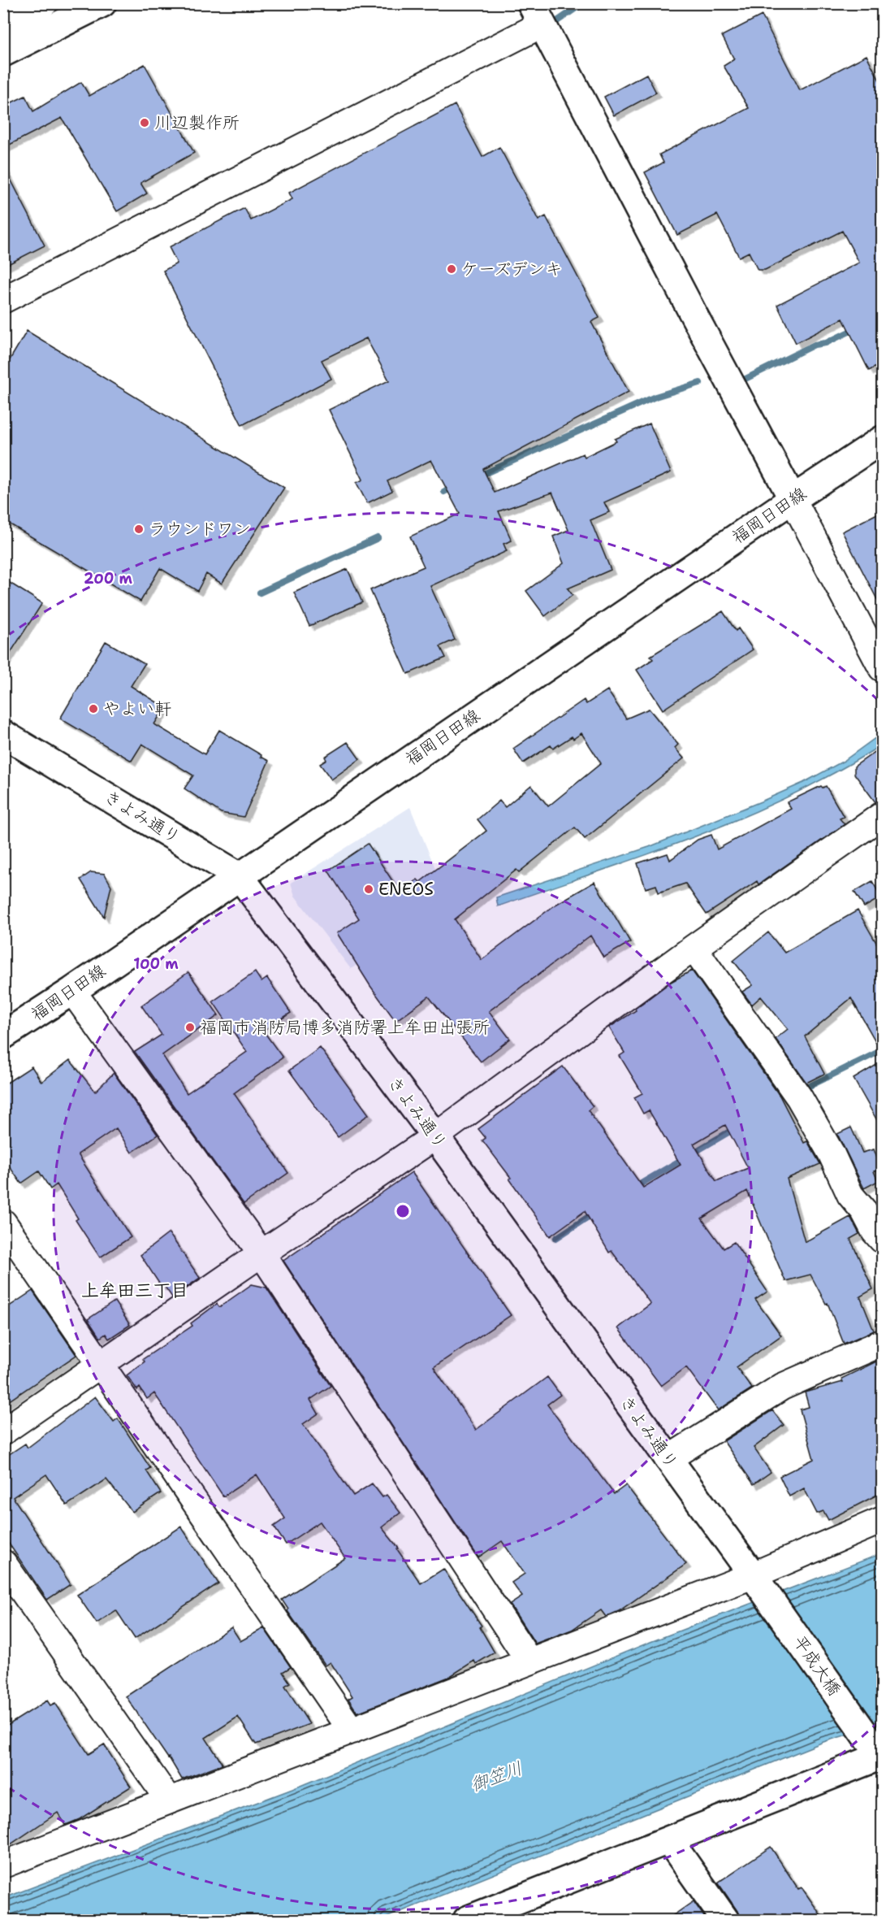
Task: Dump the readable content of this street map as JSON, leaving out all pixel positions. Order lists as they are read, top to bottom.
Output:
{
  "streets": {
    "main road": ["福岡日田線", "きよみ通り", "平成大橋"]
  },
  "crossings": [
    ["福岡日田線", "きよみ通り"],
    ["きよみ通り", "平成大橋"]
  ],
  "districts": ["上牟田三丁目"],
  "water": ["御笠川"],
  "places": [
    "川辺製作所",
    "ケーズデンキ",
    "ラウンドワン",
    "やよい軒",
    "ENEOS",
    "福岡市消防局博多消防署上牟田出張所"
  ],
  "rings": ["200 m", "100 m"]
}
